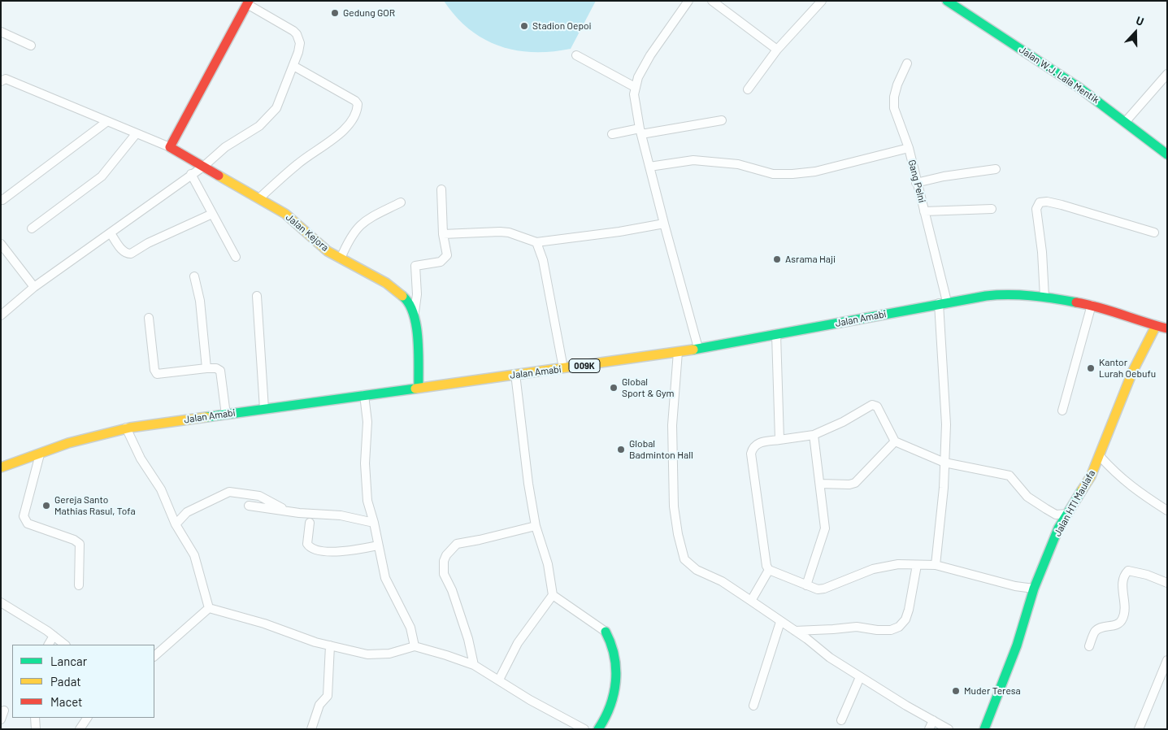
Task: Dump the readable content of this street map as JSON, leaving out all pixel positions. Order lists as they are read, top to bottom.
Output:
{
  "streets": {
    "main road": [
      "Jalan W.J. Lala Mentik",
      "Jalan Kejora",
      "Jalan Amabi",
      "009K",
      "Jalan HTI Maulafa"
    ],
    "street": ["Gang Pelni"]
  },
  "crossings": [
    ["Gang Pelni", "Jalan Amabi"],
    ["Jalan Amabi", "Jalan HTI Maulafa"]
  ],
  "places": [
    "Gedung GOR",
    "Stadion Oepoi",
    "Asrama Haji",
    "Kantor Lurah Oebufu",
    "Global Sport & Gym",
    "Global Badminton Hall",
    "Gereja Santo Mathias Rasul, Tofa",
    "Muder Teresa"
  ],
  "legend": ["Lancar", "Padat", "Macet"],
  "north": "top"
}
